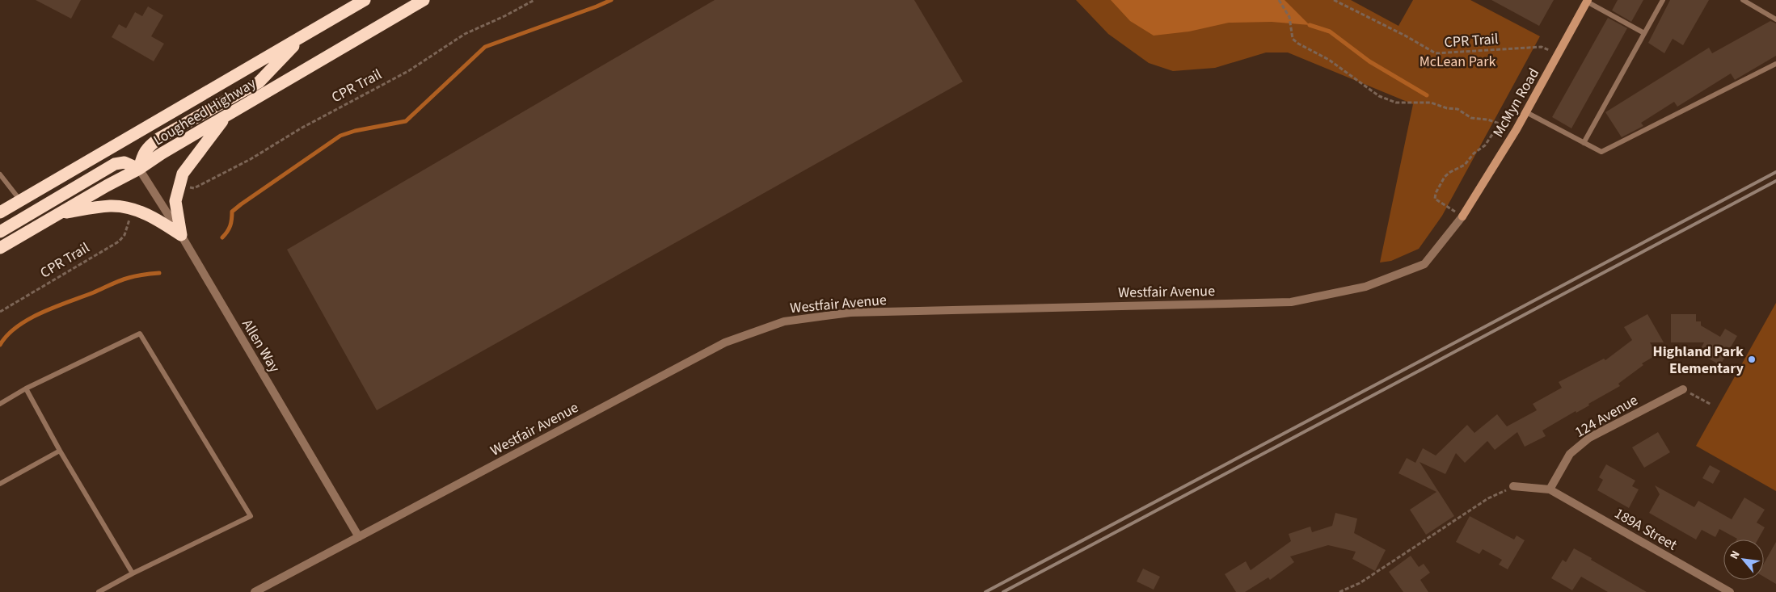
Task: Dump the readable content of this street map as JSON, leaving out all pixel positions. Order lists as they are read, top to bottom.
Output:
{
  "streets": {
    "highway": ["Lougheed Highway"],
    "street": [
      "McMyn Road",
      "Westfair Avenue",
      "Allen Way",
      "124 Avenue",
      "189A Street"
    ],
    "path": ["CPR Trail"]
  },
  "crossings": [
    ["McMyn Road", "Westfair Avenue"],
    ["Lougheed Highway", "Allen Way"],
    ["Westfair Avenue", "Allen Way"],
    ["124 Avenue", "189A Street"]
  ],
  "parks": ["McLean Park"],
  "places": ["Highland Park Elementary"],
  "north": "top left"
}
